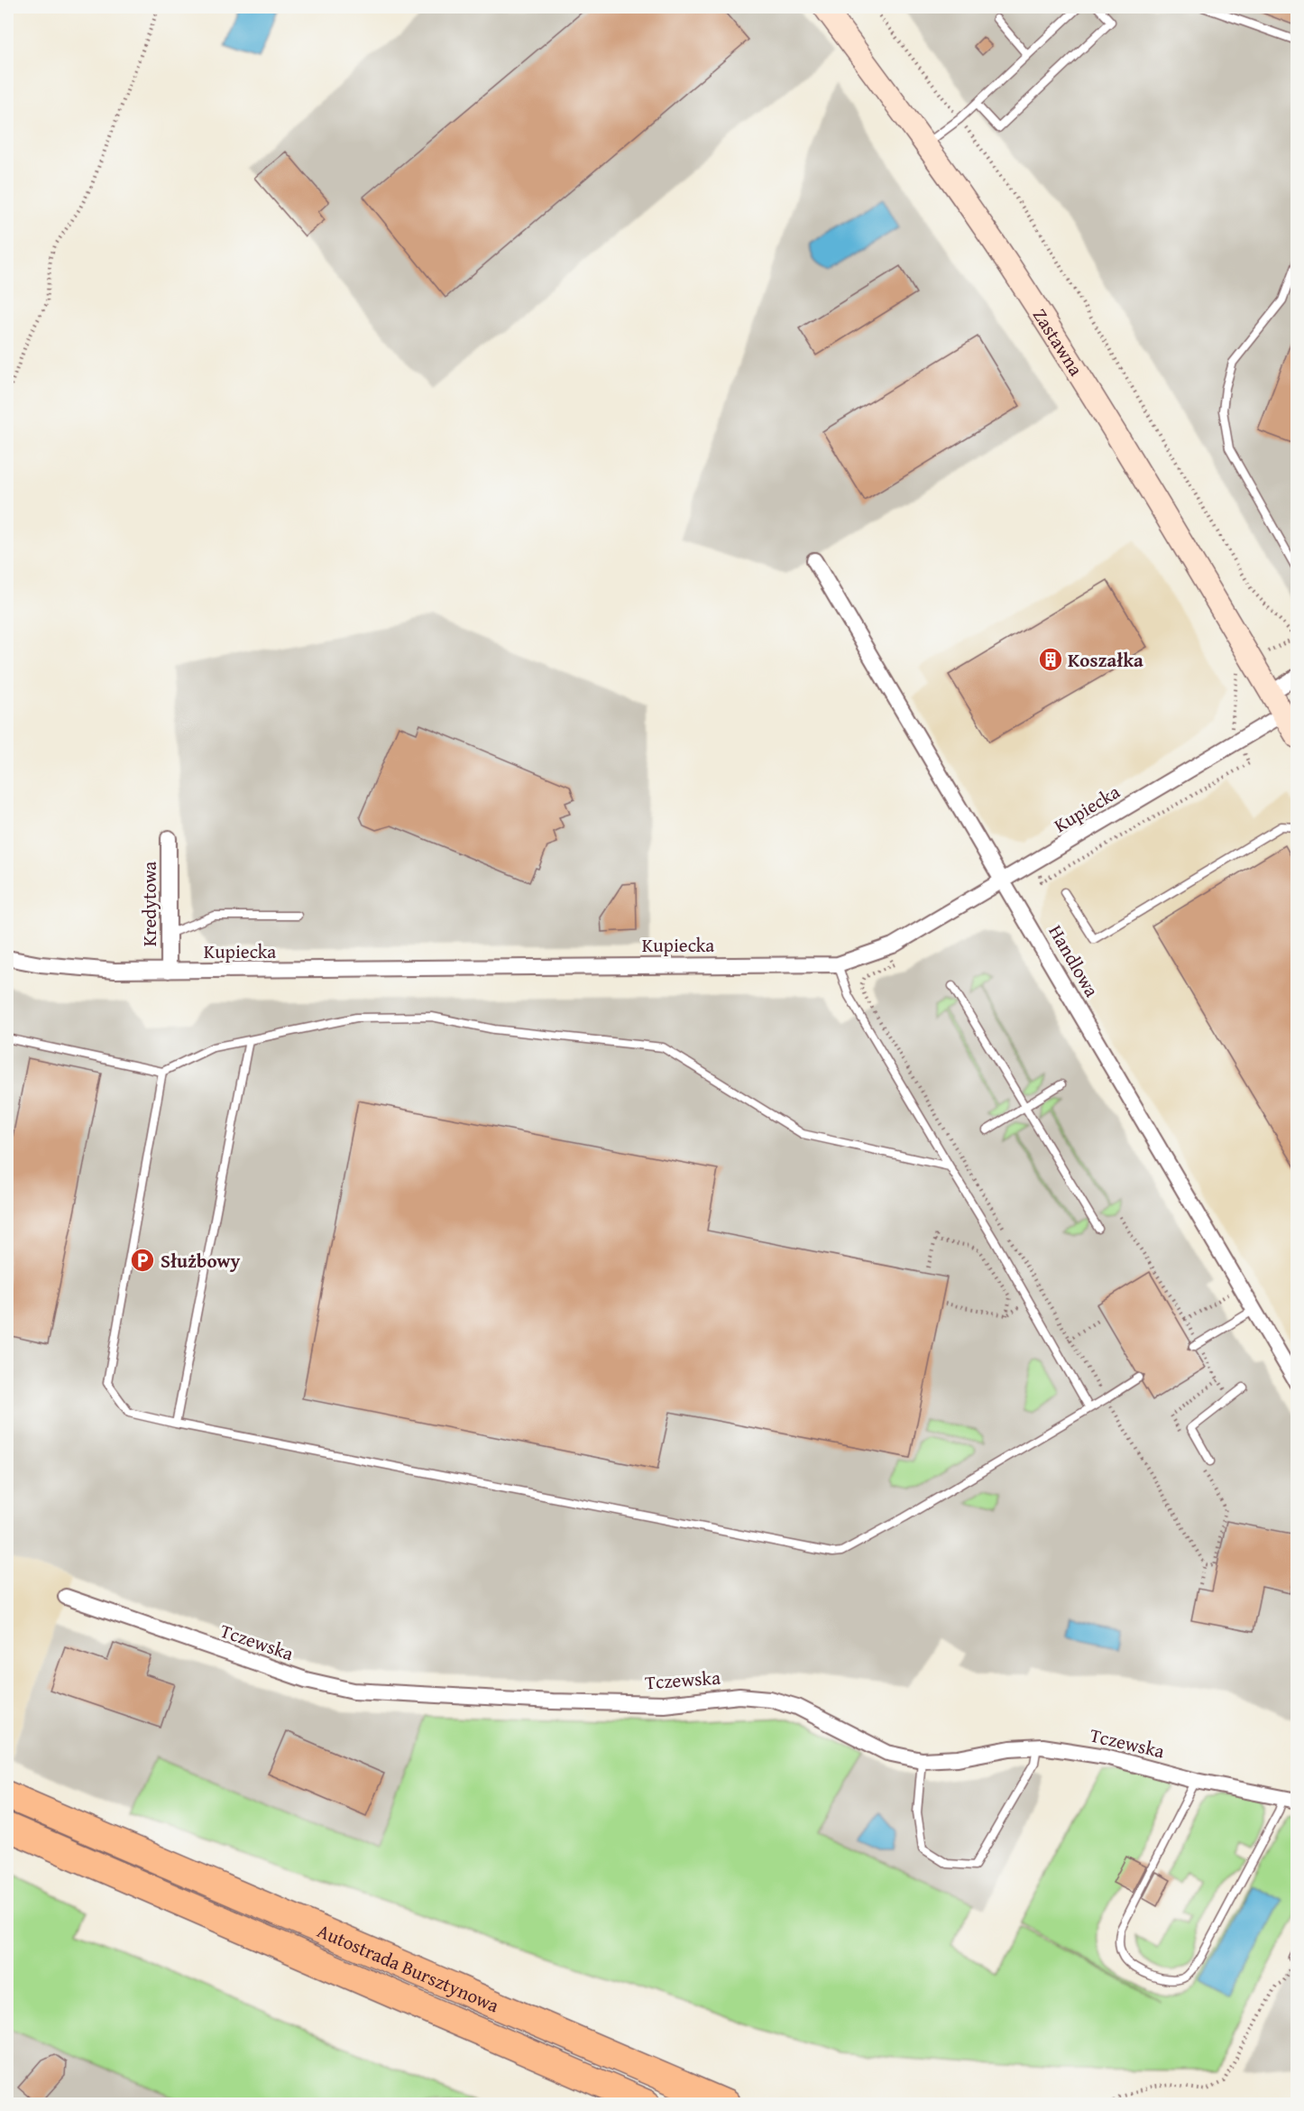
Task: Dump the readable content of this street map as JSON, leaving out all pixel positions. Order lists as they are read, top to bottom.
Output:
{
  "streets": {
    "highway": ["Autostrada Bursztynowa"],
    "main road": ["Zastawna"],
    "street": [
      "Kupiecka",
      "Kredytowa",
      "Handlowa",
      "Tczewska"
    ]
  },
  "crossings": [
    ["Zastawna", "Kupiecka"],
    ["Kupiecka", "Kredytowa"],
    ["Kupiecka", "Handlowa"]
  ],
  "places": {
    "building": ["Koszałka"],
    "parking": ["Służbowy"]
  }
}
